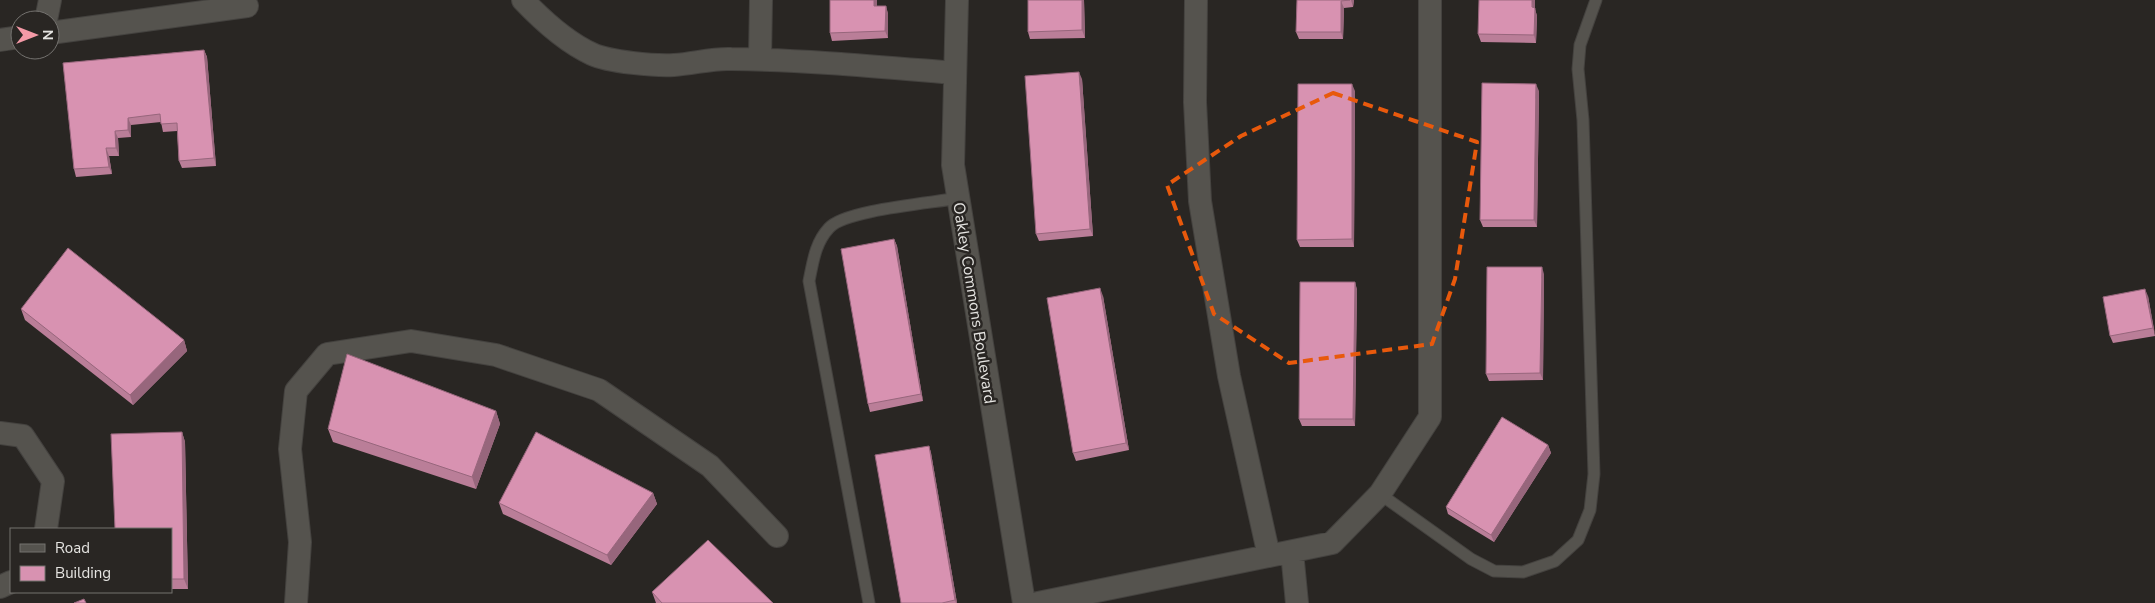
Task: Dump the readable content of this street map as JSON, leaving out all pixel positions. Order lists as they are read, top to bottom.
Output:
{
  "streets": {
    "street": ["Oakley Commons Boulevard"]
  },
  "legend": ["Road", "Building"],
  "north": "right"
}
